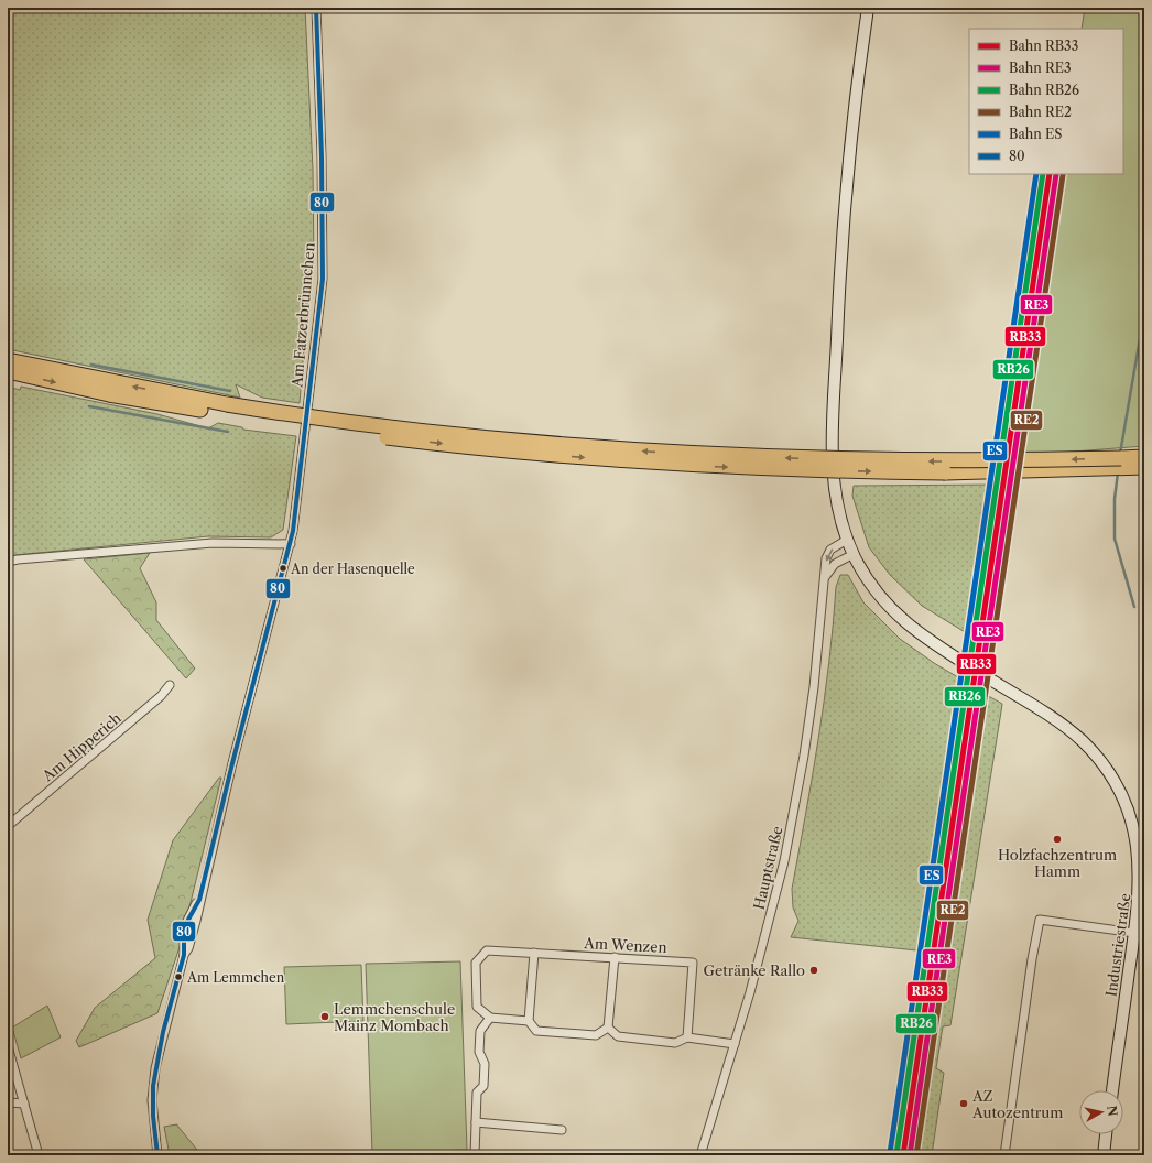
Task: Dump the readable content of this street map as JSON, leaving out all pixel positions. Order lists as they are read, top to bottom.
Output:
{
  "streets": {
    "main road": ["Industriestraße"],
    "street": [
      "Am Fatzerbrünnchen",
      "Am Hipperich",
      "Hauptstraße",
      "Am Wenzen"
    ]
  },
  "crossings": [
    ["Hauptstraße", "Industriestraße"]
  ],
  "places": [
    "An der Hasenquelle",
    "Holzfachzentrum Hamm",
    "Getränke Rallo",
    "Am Lemmchen",
    "Lemmchenschule Mainz Mombach",
    "AZ Autozentrum"
  ],
  "lines": [
    "transit line 80",
    "rail line RB33",
    "rail line RE3",
    "rail line RB26",
    "rail line ES",
    "rail line RE2"
  ],
  "legend": [
    "Bahn RB33",
    "Bahn RE3",
    "Bahn RB26",
    "Bahn RE2",
    "Bahn ES",
    "80"
  ],
  "north": "right"
}
